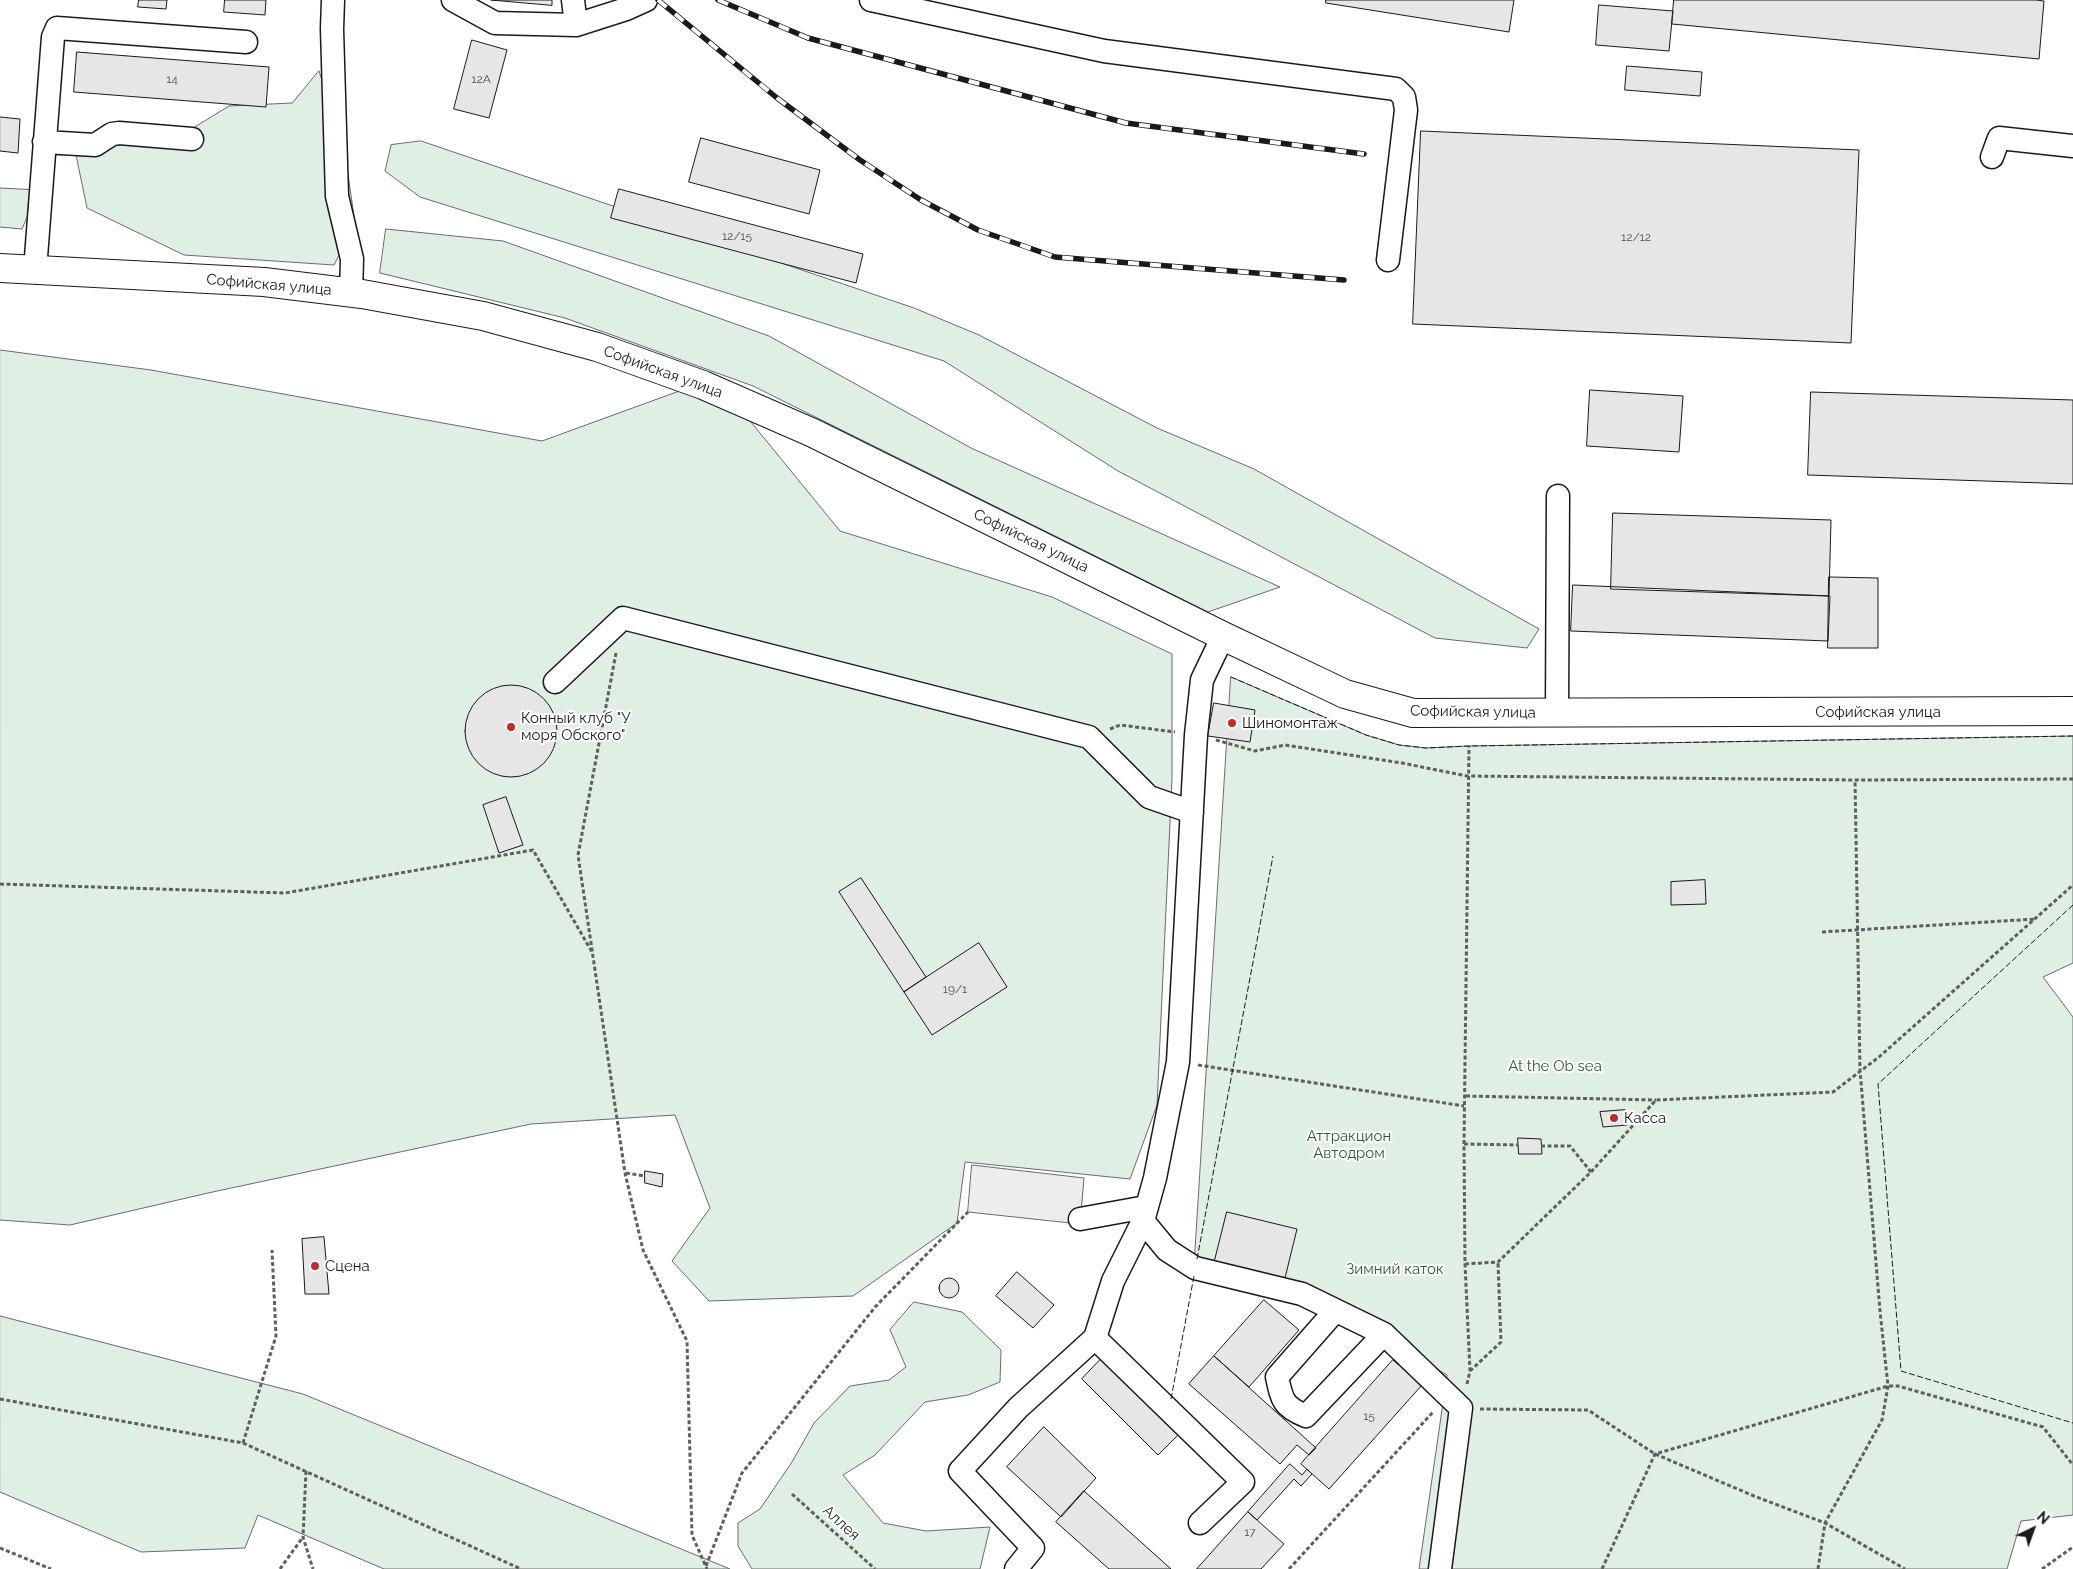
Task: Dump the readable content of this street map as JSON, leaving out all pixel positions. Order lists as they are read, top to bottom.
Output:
{
  "streets": {
    "main road": ["Софийская улица"],
    "path": ["Аллея"]
  },
  "parks": ["At the Ob sea", "Аттракцион Автодром", "Зимний каток"],
  "places": [
    "Шиномонтаж",
    "Конный клуб \"У моря Обского\"",
    "Касса",
    "Сцена"
  ],
  "house_numbers": [
    "14",
    "12А",
    "12/15",
    "12/12",
    "19/1",
    "15",
    "17"
  ],
  "north": "top right"
}
